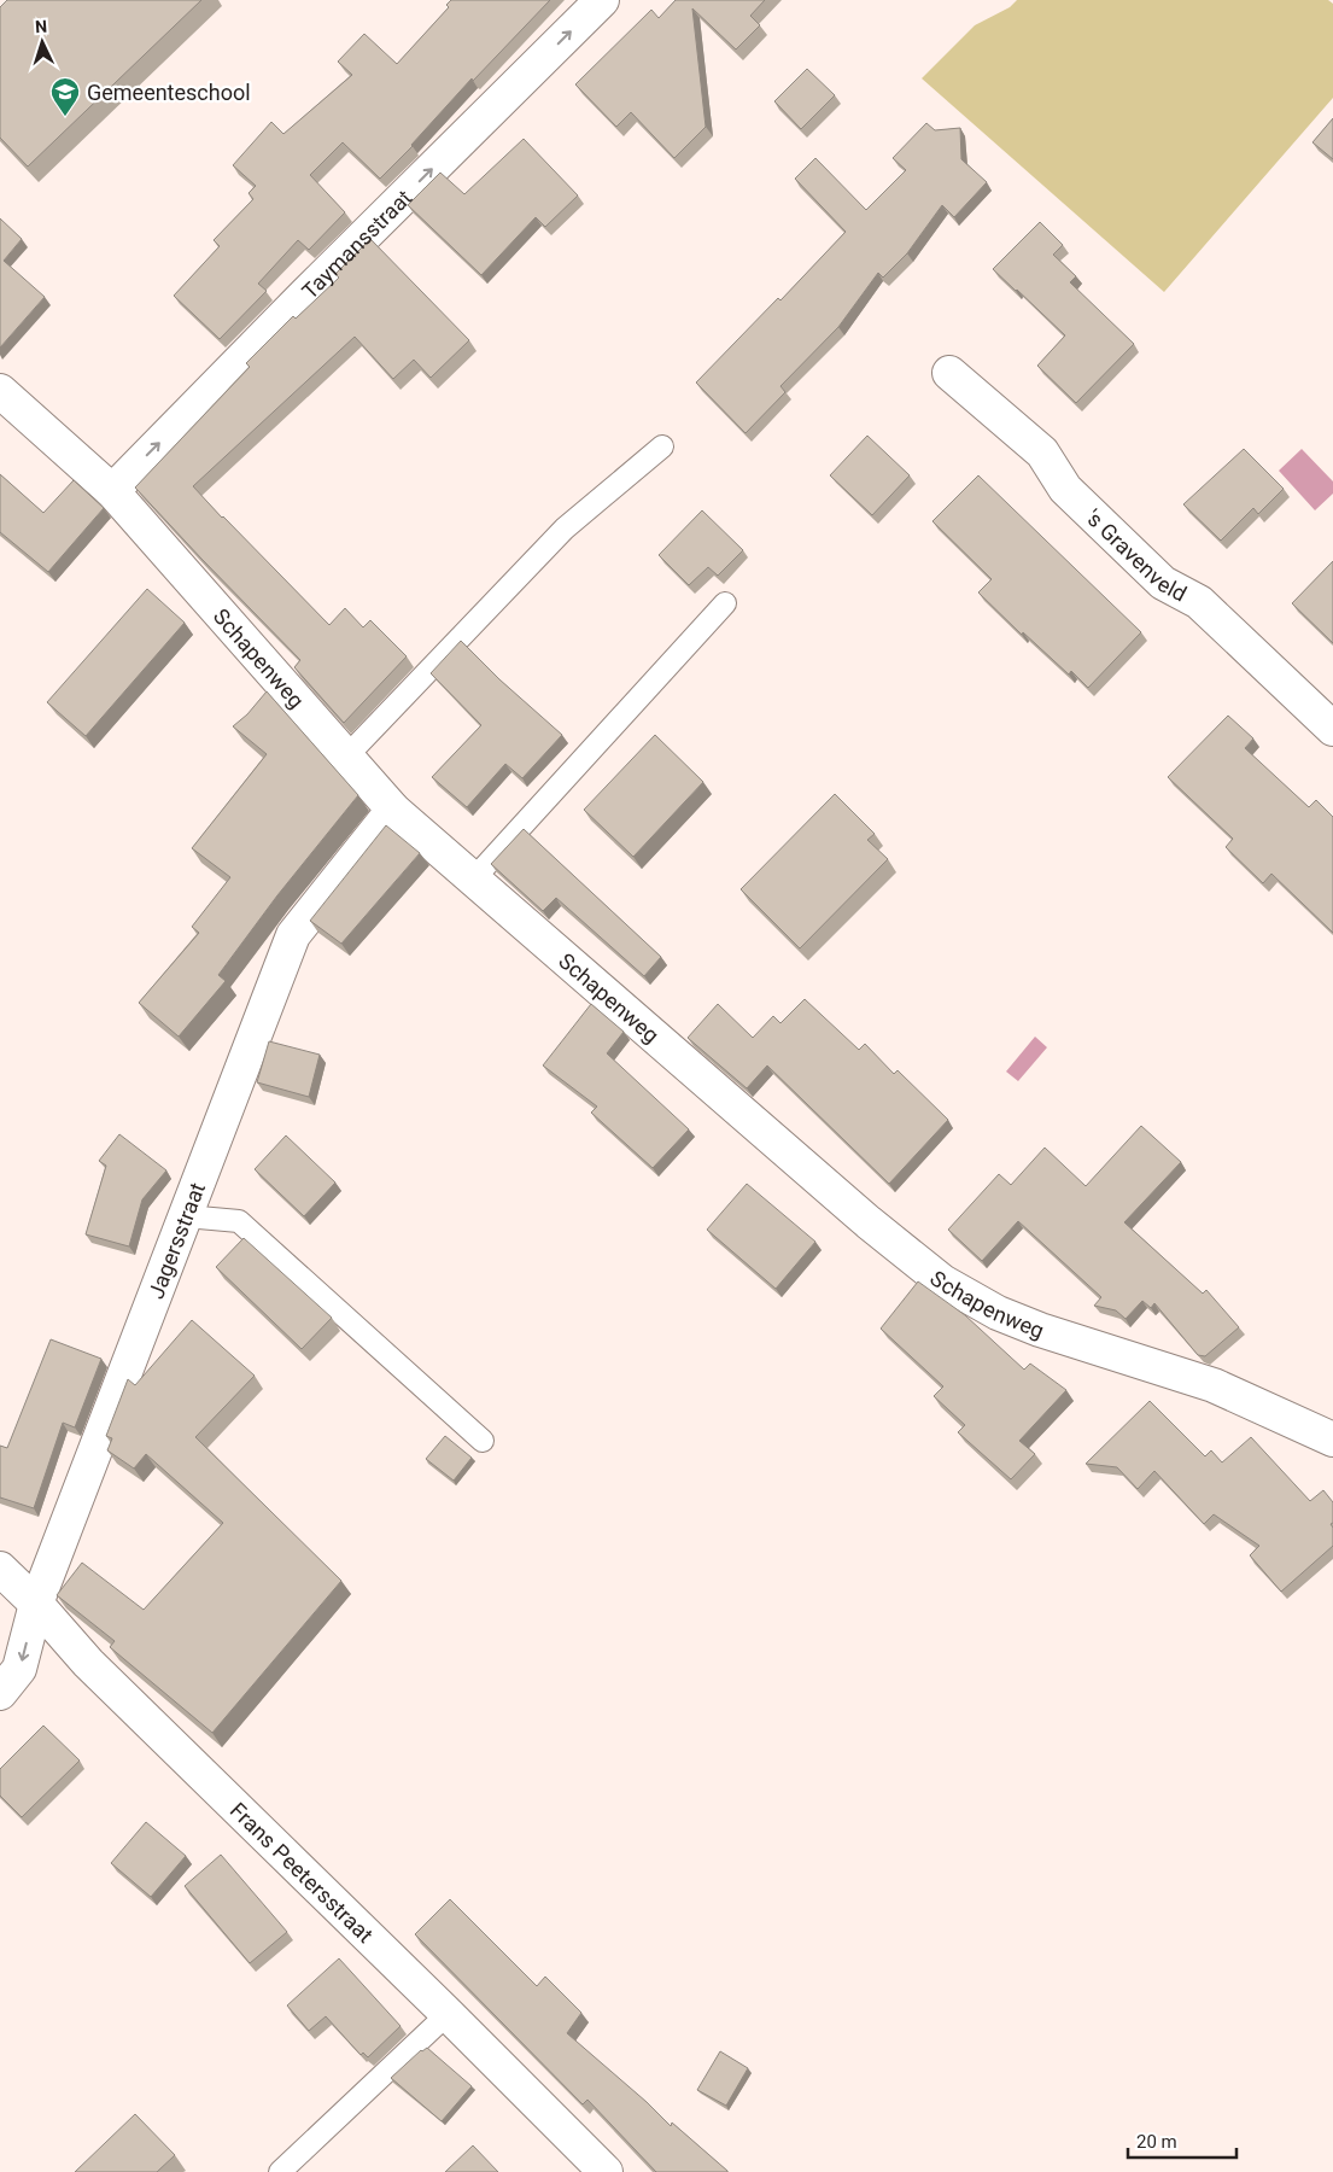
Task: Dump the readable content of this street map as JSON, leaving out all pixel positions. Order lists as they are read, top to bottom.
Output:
{
  "streets": {
    "street": [
      "Taymansstraat",
      "'s Gravenveld",
      "Schapenweg",
      "Jagersstraat",
      "Frans Peetersstraat"
    ]
  },
  "crossings": [
    ["Taymansstraat", "Schapenweg"],
    ["Schapenweg", "Jagersstraat"],
    ["Jagersstraat", "Frans Peetersstraat"]
  ],
  "one_way": ["Taymansstraat"],
  "places": {
    "school or university": ["Gemeenteschool"]
  },
  "scale_bar": "20 m",
  "north": "top"
}
